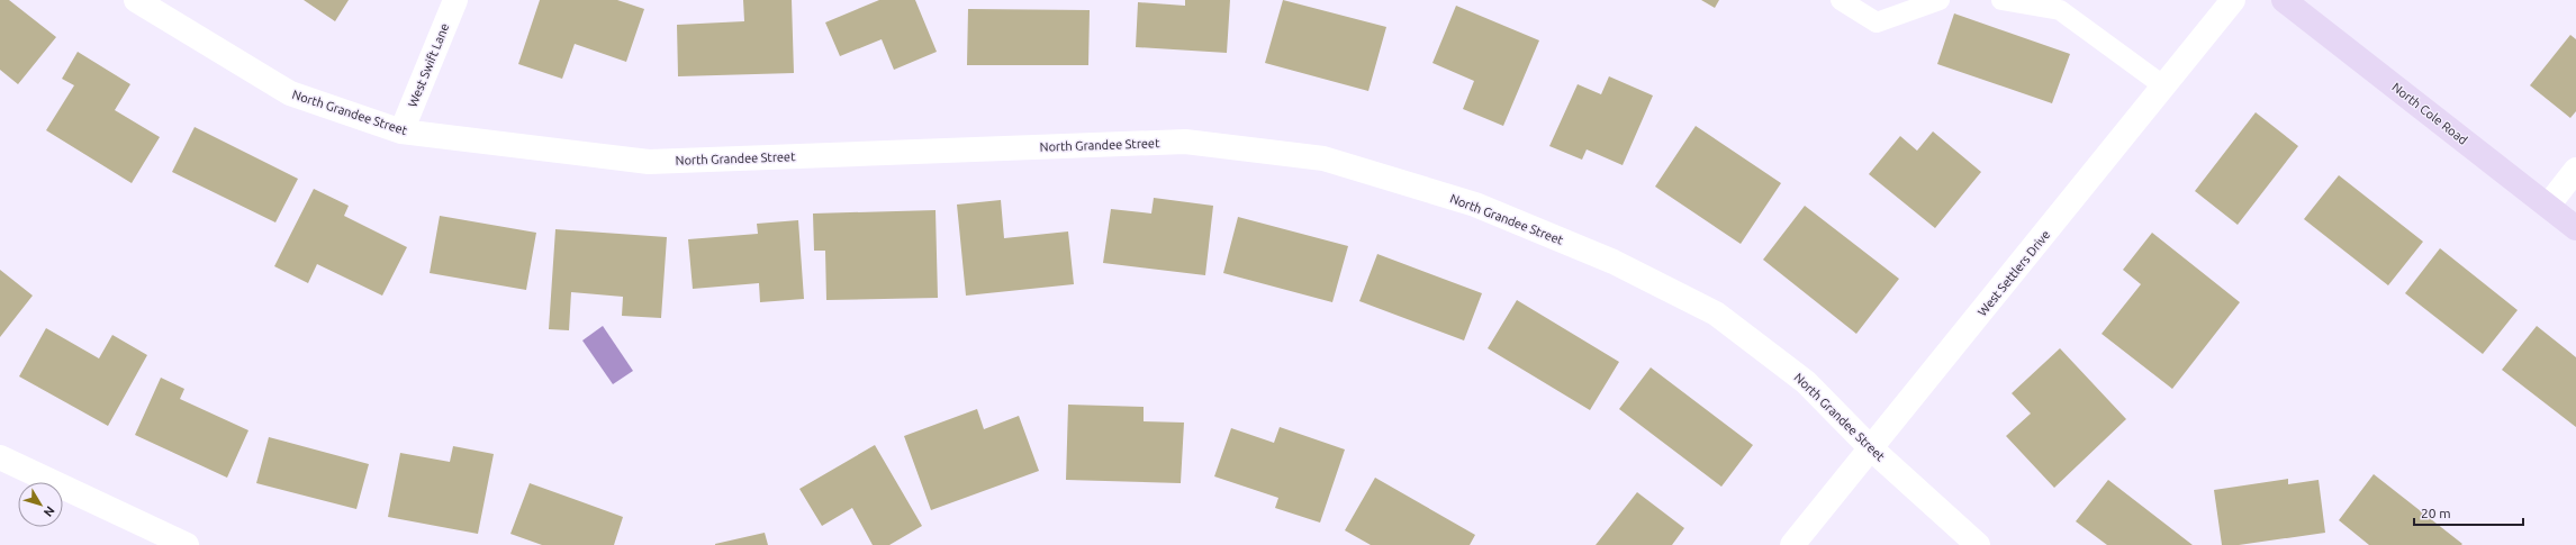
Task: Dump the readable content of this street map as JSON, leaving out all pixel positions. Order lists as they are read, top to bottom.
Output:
{
  "streets": {
    "main road": ["North Cole Road"],
    "street": ["West Swift Lane", "North Grandee Street", "West Settlers Drive"]
  },
  "crossings": [
    ["West Swift Lane", "North Grandee Street"],
    ["North Grandee Street", "West Settlers Drive"]
  ],
  "scale_bar": "20 m",
  "north": "bottom right"
}
